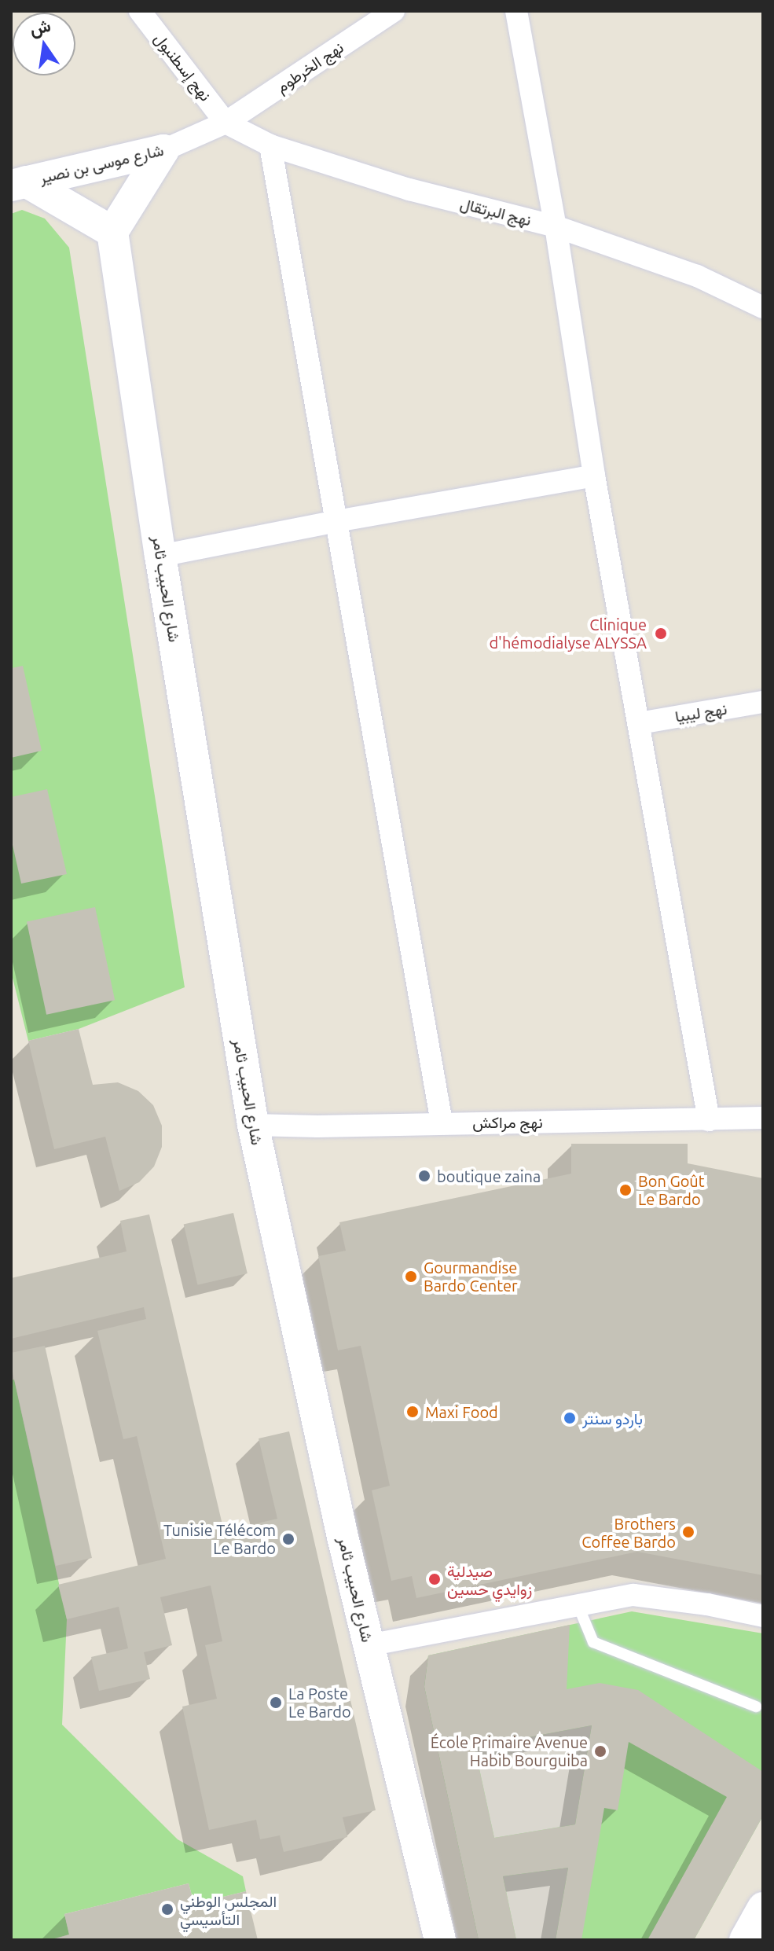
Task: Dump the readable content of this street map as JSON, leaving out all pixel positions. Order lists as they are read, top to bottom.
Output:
{
  "streets": {
    "street": [
      "نهج إسطنبول",
      "نهج الخرطوم",
      "شارع موسى بن نصير",
      "نهج البرتقال",
      "شارع الحبيب ثامر",
      "نهج ليبيا",
      "نهج مراكش"
    ]
  },
  "crossings": [
    ["نهج إسطنبول", "نهج الخرطوم"],
    ["نهج إسطنبول", "شارع موسى بن نصير"],
    ["نهج إسطنبول", "نهج البرتقال"],
    ["نهج الخرطوم", "شارع موسى بن نصير"],
    ["نهج الخرطوم", "نهج البرتقال"],
    ["شارع موسى بن نصير", "نهج البرتقال"],
    ["شارع الحبيب ثامر", "نهج مراكش"]
  ],
  "places": [
    "Clinique d'hémodialyse ALYSSA",
    "boutique zaina",
    "Bon Goût Le Bardo",
    "Gourmandise Bardo Center",
    "Maxi Food",
    "باردو سنتر",
    "Brothers Coffee Bardo",
    "Tunisie Télécom Le Bardo",
    "صيدلية زوايدي حسين",
    "La Poste Le Bardo",
    "École Primaire Avenue Habib Bourguiba",
    "المجلس الوطني التأسيسي"
  ],
  "north": "top"
}
